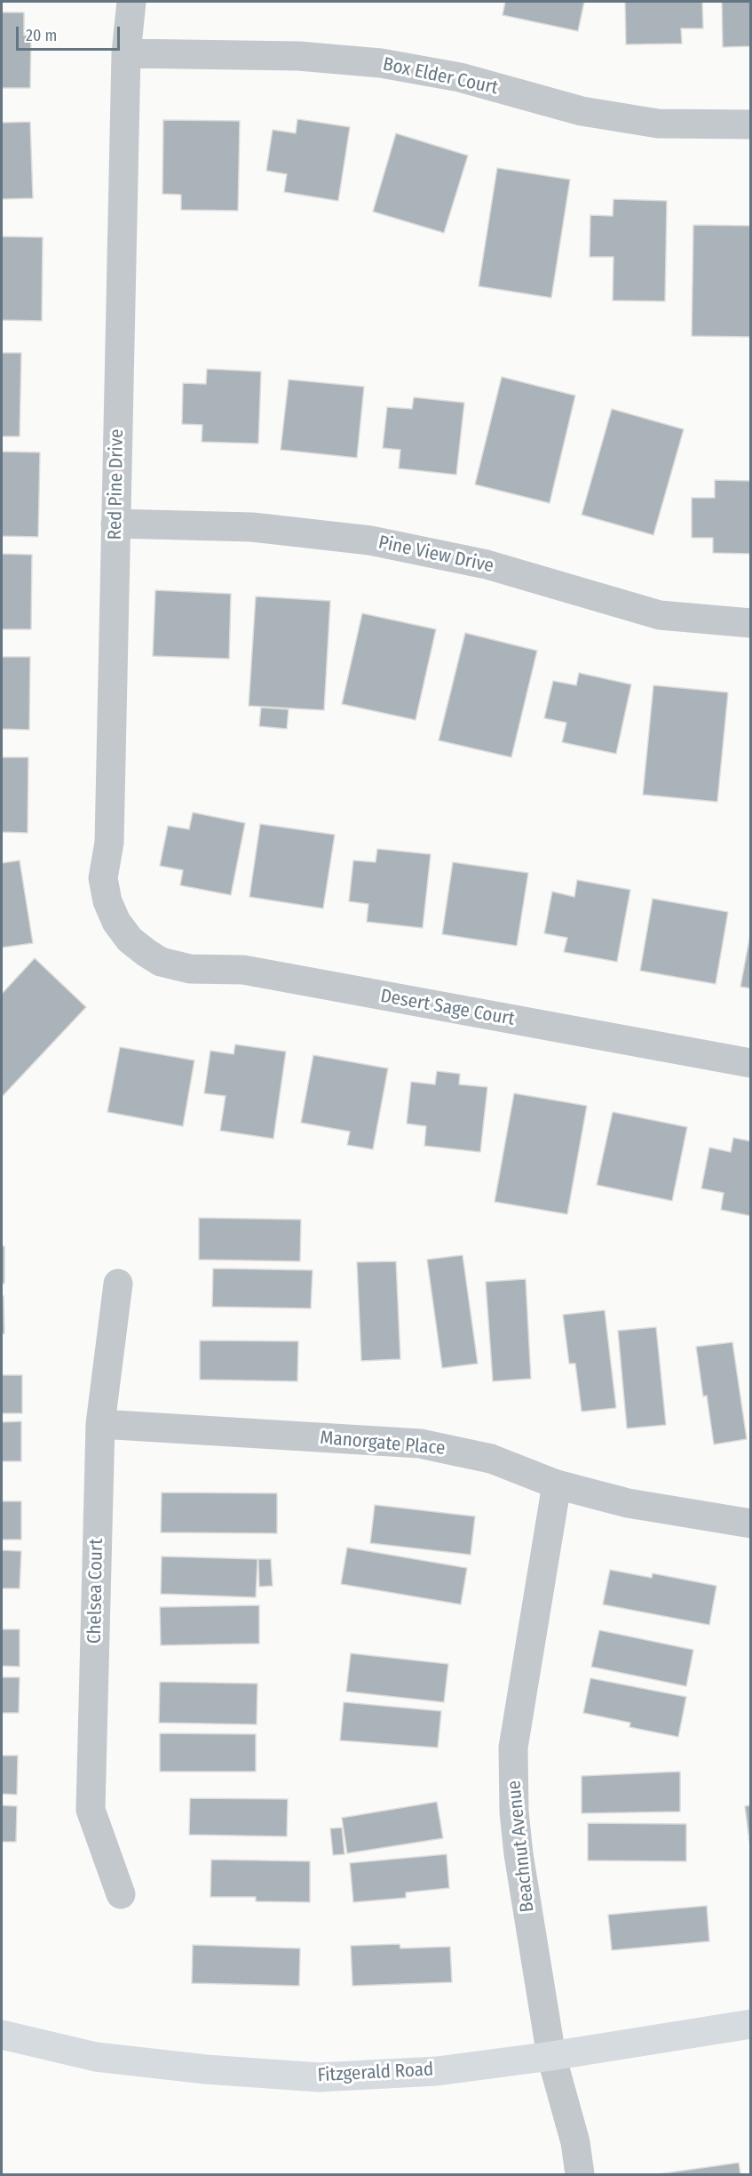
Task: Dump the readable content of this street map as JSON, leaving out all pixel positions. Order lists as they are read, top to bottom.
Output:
{
  "streets": {
    "main road": ["Fitzgerald Road"],
    "street": [
      "Box Elder Court",
      "Red Pine Drive",
      "Pine View Drive",
      "Desert Sage Court",
      "Manorgate Place",
      "Chelsea Court",
      "Beachnut Avenue"
    ]
  },
  "crossings": [
    ["Box Elder Court", "Red Pine Drive"],
    ["Red Pine Drive", "Pine View Drive"],
    ["Red Pine Drive", "Desert Sage Court"],
    ["Manorgate Place", "Chelsea Court"],
    ["Manorgate Place", "Beachnut Avenue"],
    ["Beachnut Avenue", "Fitzgerald Road"]
  ],
  "scale_bar": "20 m"
}
